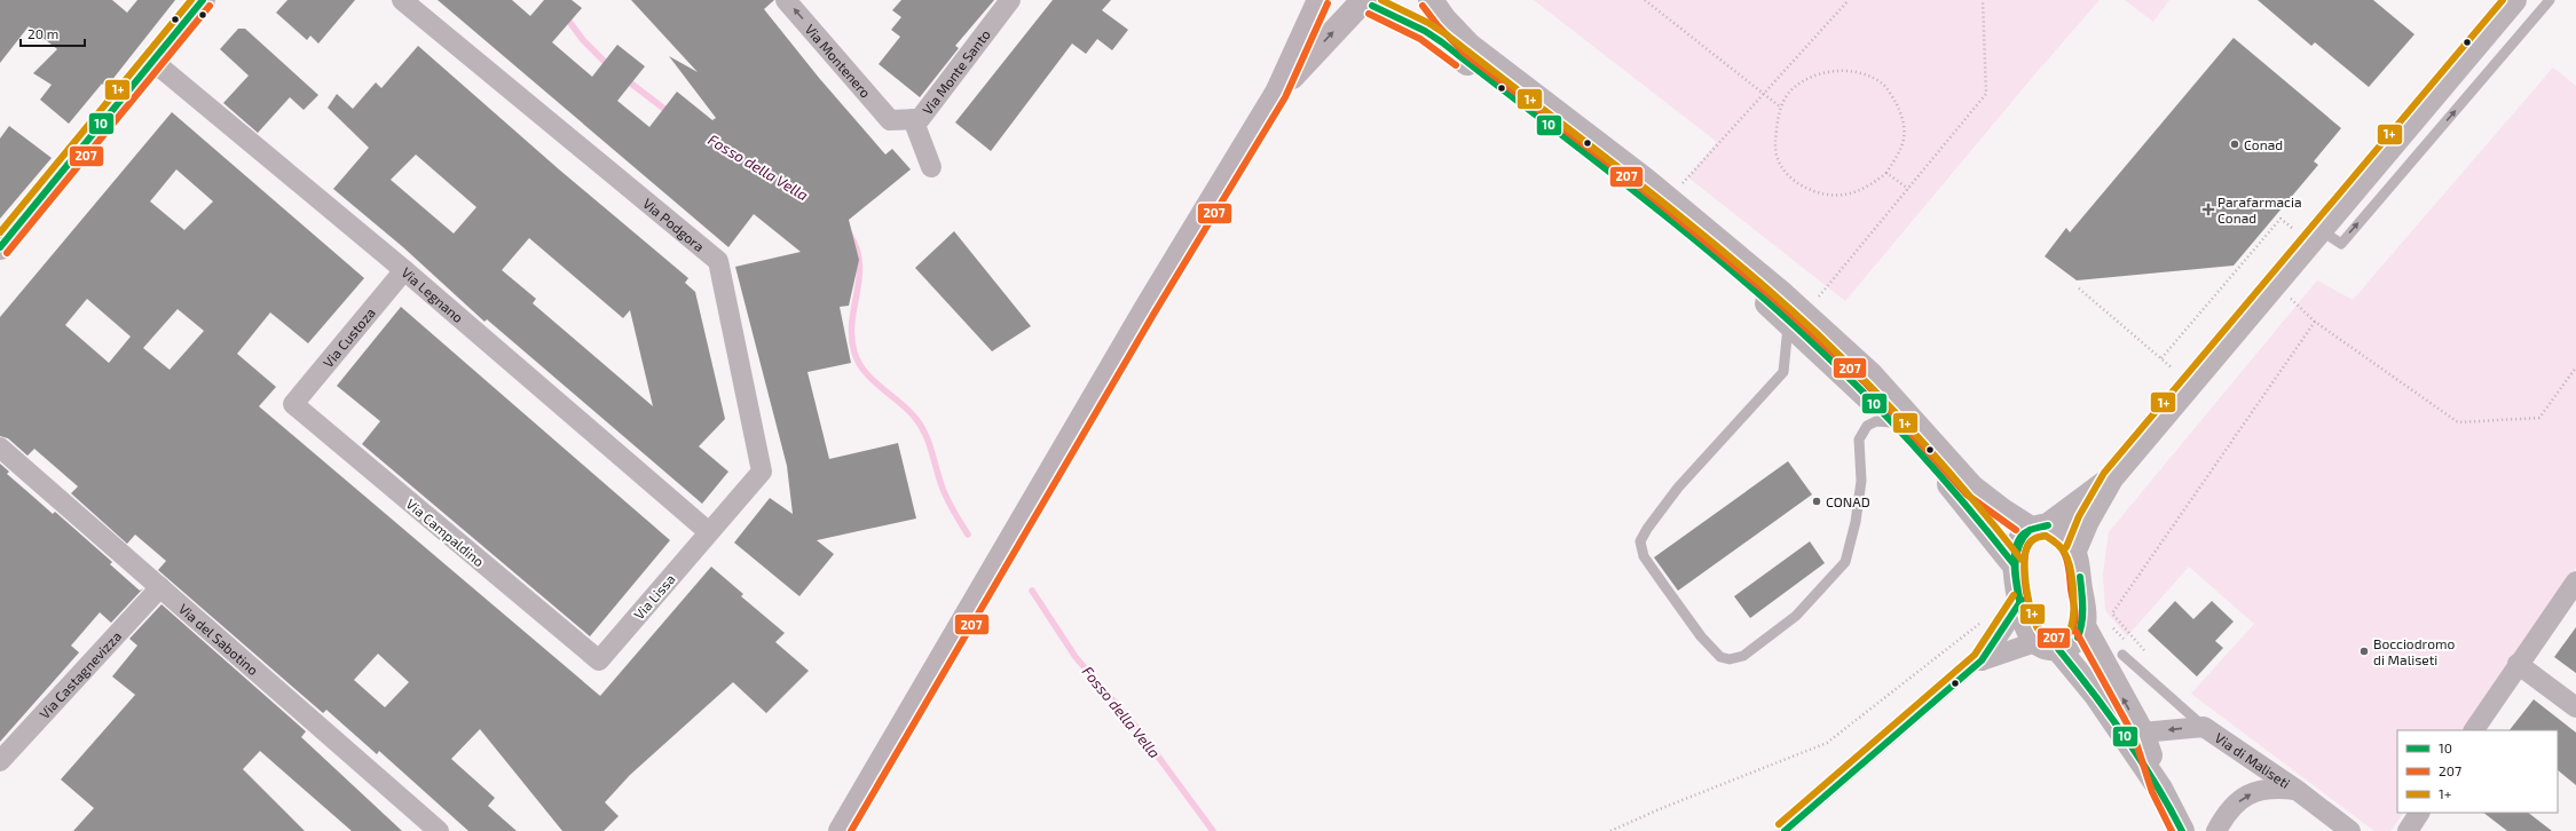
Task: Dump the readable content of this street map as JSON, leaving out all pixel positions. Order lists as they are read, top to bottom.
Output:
{
  "streets": {
    "street": [
      "Via Montenero",
      "Via Monte Santo",
      "Via Podgora",
      "Via Legnano",
      "Via Custoza",
      "Via Campaldino",
      "Via Lissa",
      "Via del Sabotino",
      "Via Castagnevizza",
      "Via di Maliseti"
    ]
  },
  "crossings": [
    ["Via Montenero", "Via Monte Santo"],
    ["Via Podgora", "Via Legnano"],
    ["Via Podgora", "Via Lissa"],
    ["Via Legnano", "Via Custoza"],
    ["Via Legnano", "Via Lissa"],
    ["Via Custoza", "Via Campaldino"],
    ["Via Campaldino", "Via Lissa"],
    ["Via del Sabotino", "Via Castagnevizza"]
  ],
  "one_way": ["Via Montenero"],
  "water": ["Fosso della Vella"],
  "places": {
    "other": ["Conad", "CONAD", "Bocciodromo di Maliseti"],
    "health": ["Parafarmacia Conad"]
  },
  "lines": ["transit line 10", "transit line 1+", "transit line 207"],
  "legend": ["10", "207", "1+"],
  "scale_bar": "20 m"
}
